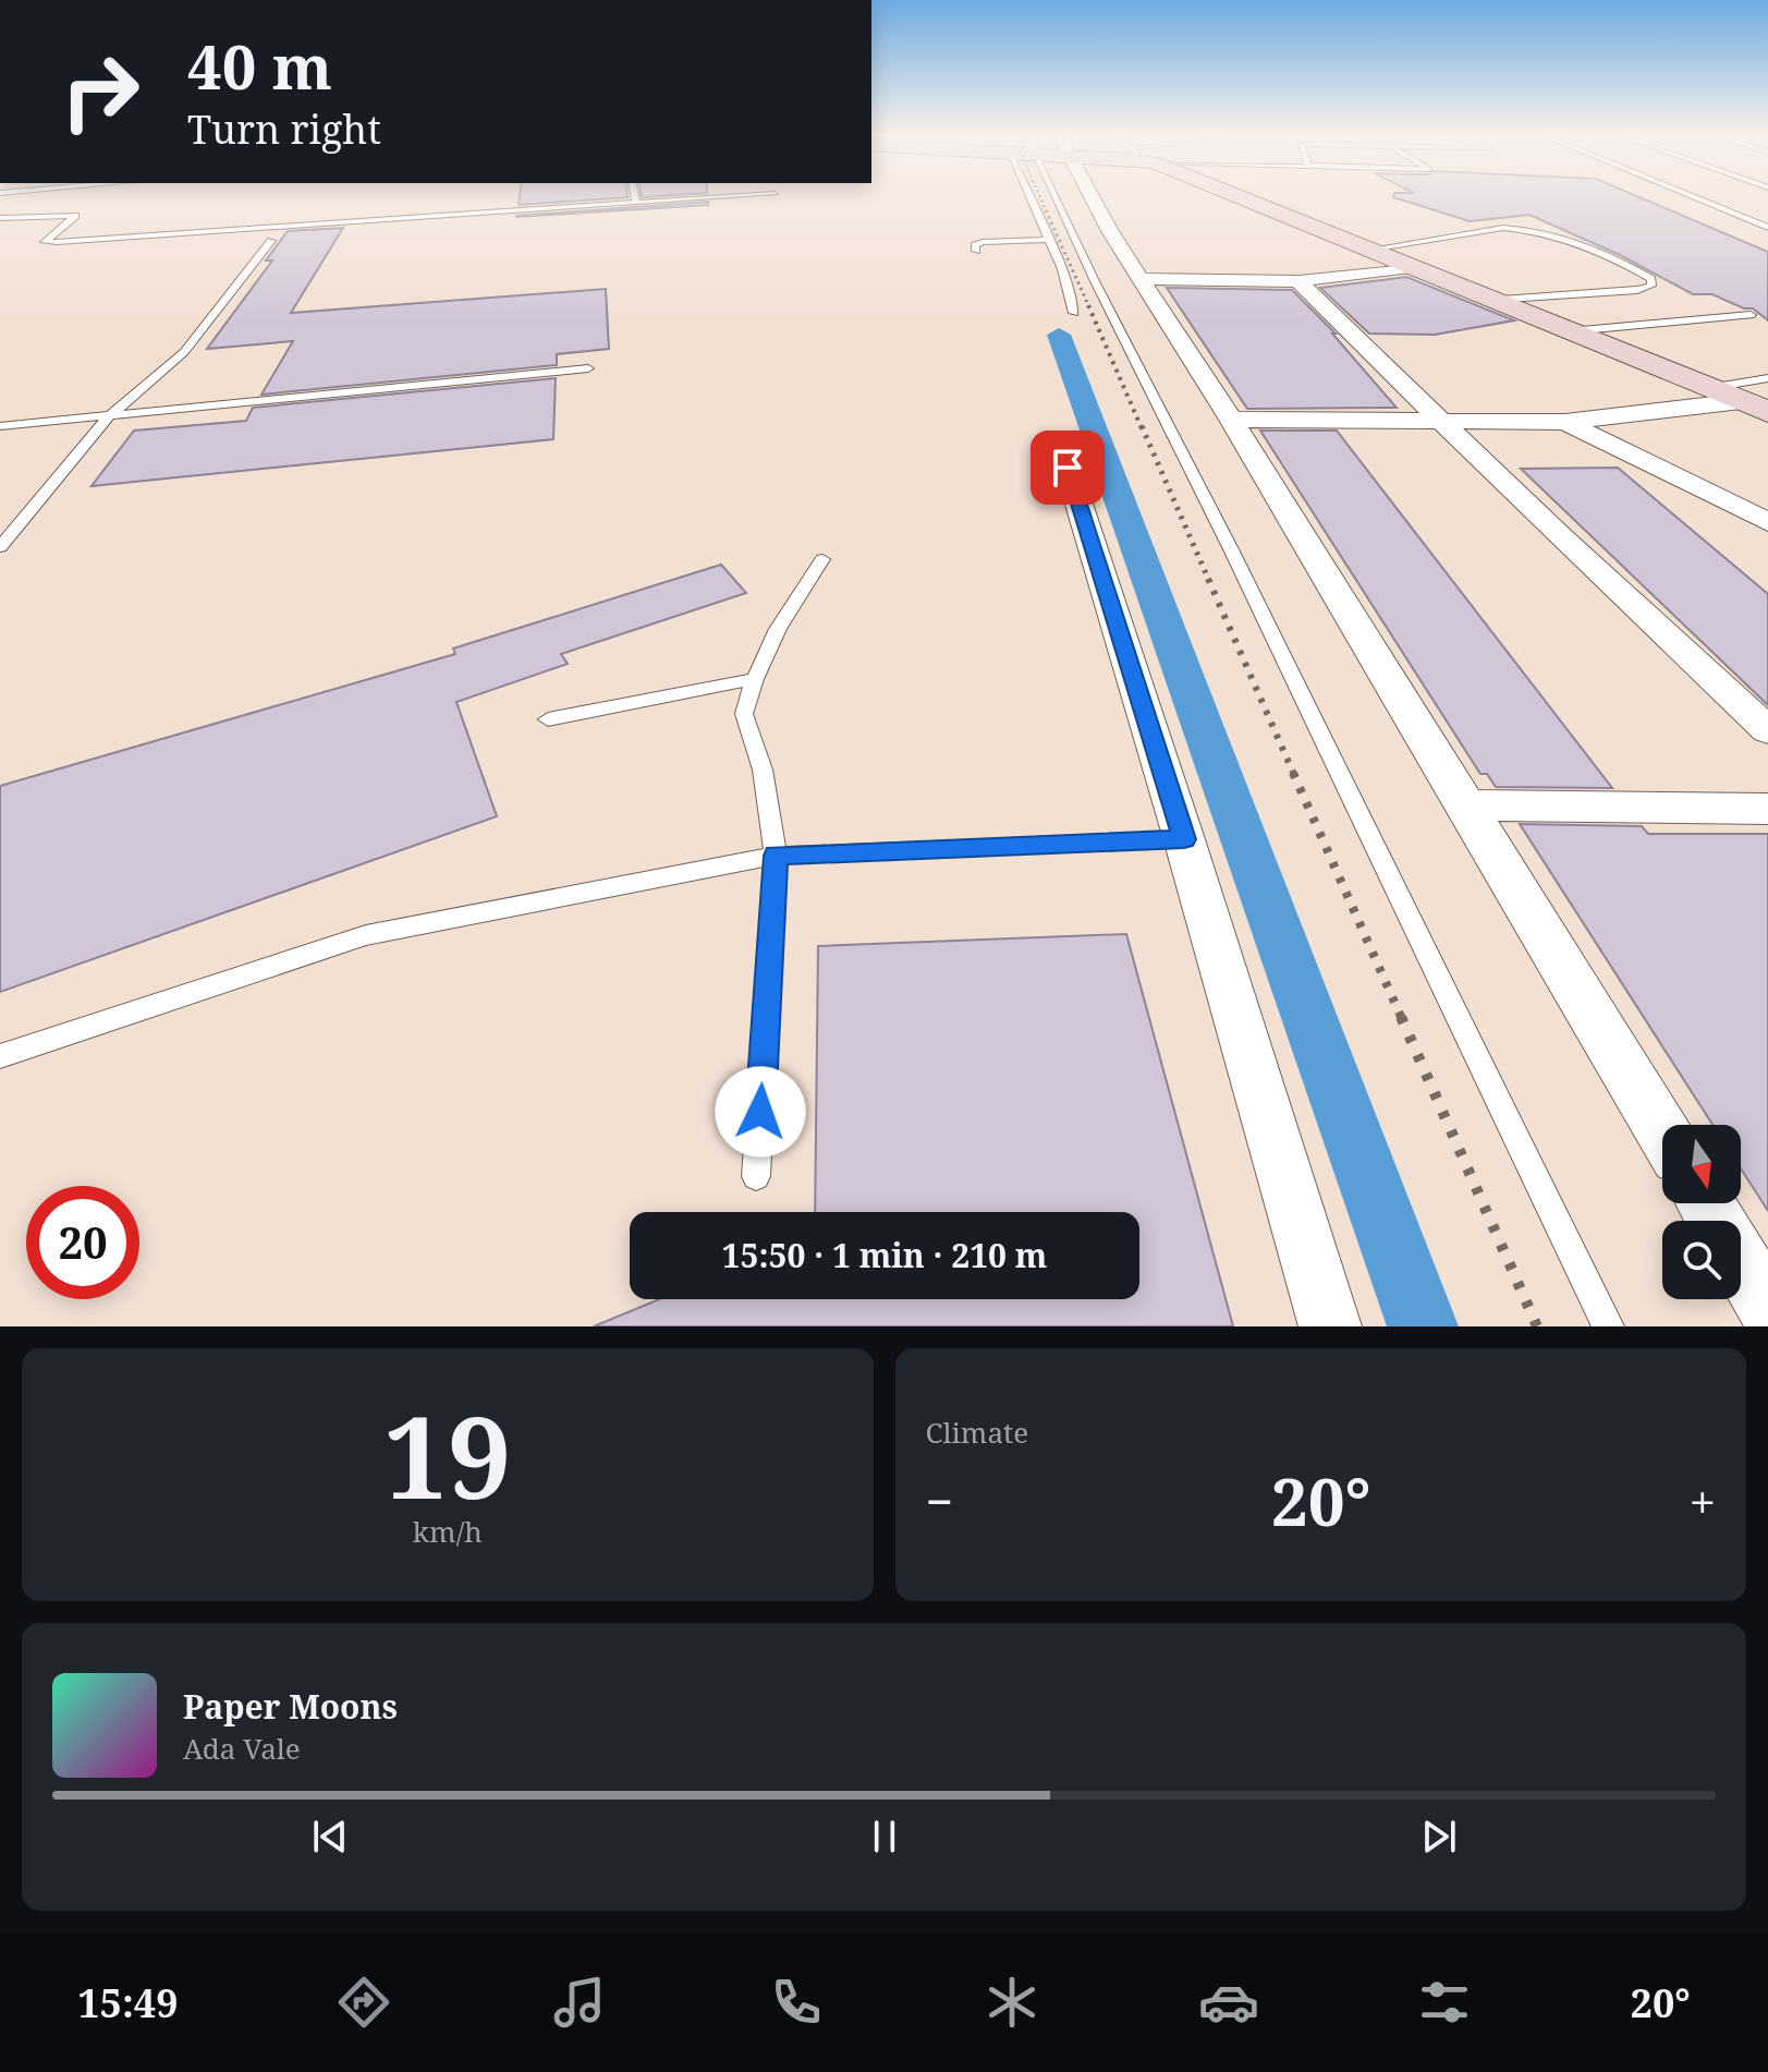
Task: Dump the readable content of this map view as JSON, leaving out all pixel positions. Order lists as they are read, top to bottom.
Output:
{
  "north": "bottom",
  "page": {
    "turn": ["40 m", "Turn right"],
    "limit": "20",
    "trip": "15:50 · 1 min · 210 m",
    "tile": [
      ["19", "km/h"],
      "Climate"
    ],
    "heat": ["−", "20°", "+"],
    "song": ["Paper Moons", "Ada Vale"],
    "tabs": ["15:49", "20°"]
  }
}
